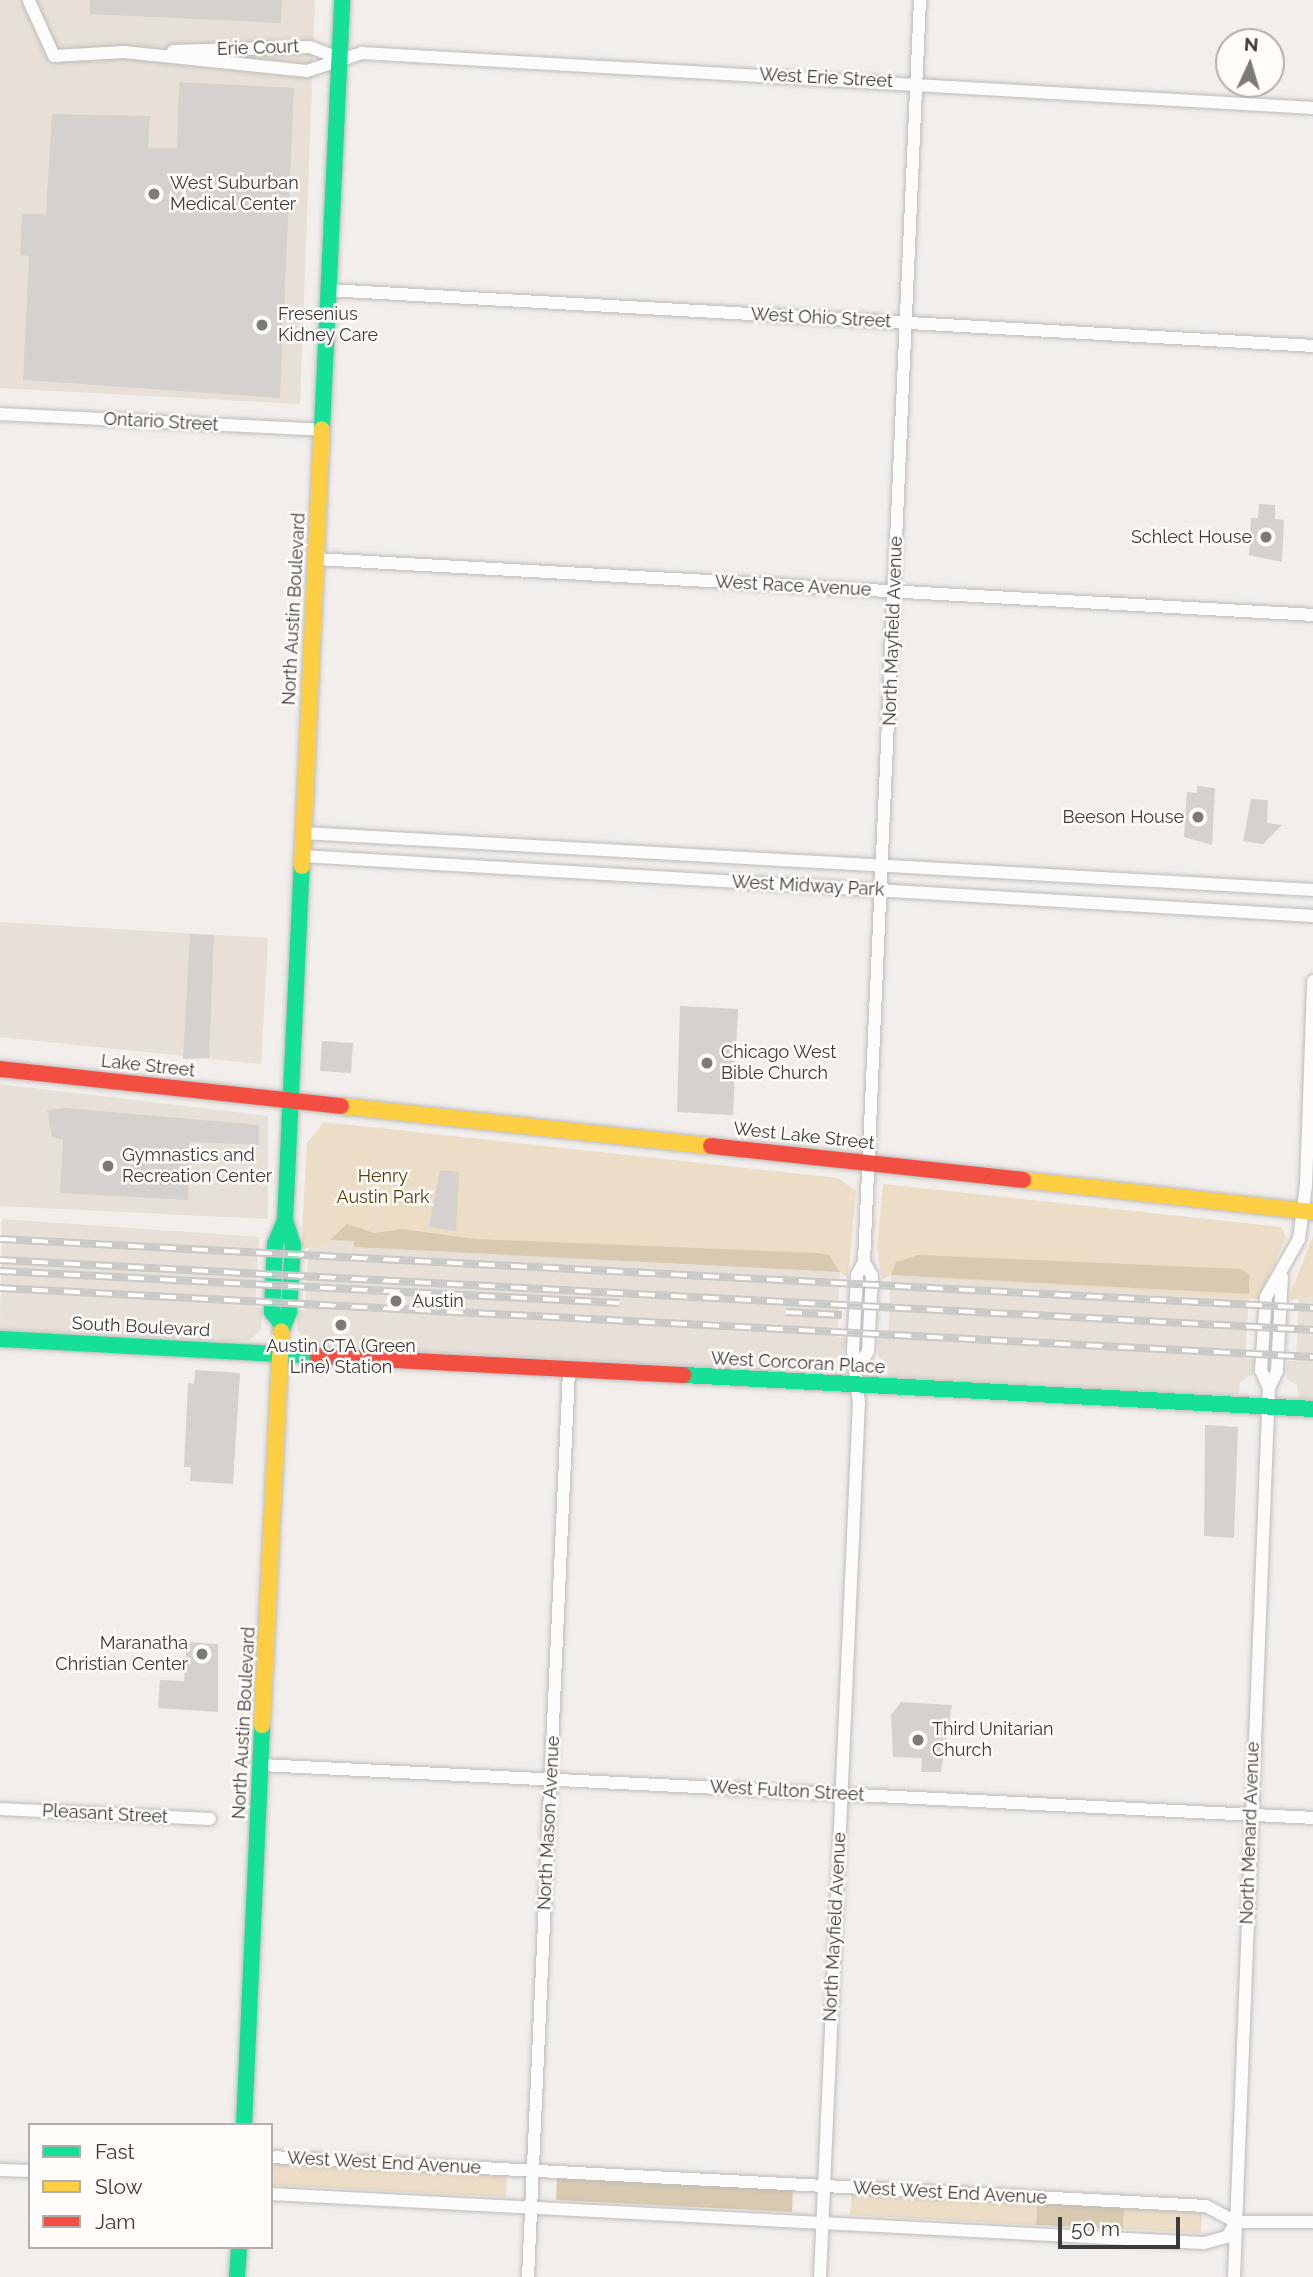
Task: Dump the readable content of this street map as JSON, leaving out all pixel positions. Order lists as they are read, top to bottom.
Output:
{
  "streets": {
    "street": [
      "Erie Court",
      "West Erie Street",
      "West Ohio Street",
      "Ontario Street",
      "West Race Avenue",
      "North Austin Boulevard",
      "North Mayfield Avenue",
      "West Midway Park",
      "Lake Street",
      "West Lake Street",
      "South Boulevard",
      "West Corcoran Place",
      "West Fulton Street",
      "Pleasant Street",
      "North Mason Avenue",
      "North Menard Avenue",
      "West West End Avenue"
    ]
  },
  "crossings": [
    ["Erie Court", "West Erie Street"],
    ["Erie Court", "North Austin Boulevard"],
    ["West Erie Street", "North Austin Boulevard"],
    ["West Erie Street", "North Mayfield Avenue"],
    ["West Ohio Street", "North Austin Boulevard"],
    ["West Ohio Street", "North Mayfield Avenue"],
    ["Ontario Street", "North Austin Boulevard"],
    ["West Race Avenue", "North Austin Boulevard"],
    ["West Race Avenue", "North Mayfield Avenue"],
    ["North Austin Boulevard", "West Midway Park"],
    ["North Austin Boulevard", "Lake Street"],
    ["North Austin Boulevard", "West Lake Street"],
    ["North Austin Boulevard", "South Boulevard"],
    ["North Austin Boulevard", "West Corcoran Place"],
    ["North Austin Boulevard", "West Fulton Street"],
    ["North Mayfield Avenue", "West Midway Park"],
    ["North Mayfield Avenue", "West Lake Street"],
    ["North Mayfield Avenue", "West Corcoran Place"],
    ["North Mayfield Avenue", "West Fulton Street"],
    ["North Mayfield Avenue", "West West End Avenue"],
    ["Lake Street", "West Lake Street"],
    ["West Lake Street", "North Menard Avenue"],
    ["South Boulevard", "West Corcoran Place"],
    ["West Corcoran Place", "North Mason Avenue"],
    ["West Corcoran Place", "North Menard Avenue"],
    ["West Fulton Street", "North Mason Avenue"],
    ["West Fulton Street", "North Menard Avenue"],
    ["North Mason Avenue", "West West End Avenue"],
    ["North Menard Avenue", "West West End Avenue"]
  ],
  "parks": ["Henry Austin Park"],
  "places": [
    "West Suburban Medical Center",
    "Fresenius Kidney Care",
    "Schlect House",
    "Beeson House",
    "Chicago West Bible Church",
    "Gymnastics and Recreation Center",
    "Austin",
    "Austin CTA (Green Line) Station",
    "Maranatha Christian Center",
    "Third Unitarian Church"
  ],
  "legend": ["Fast", "Slow", "Jam"],
  "scale_bar": "50 m",
  "north": "top"
}
